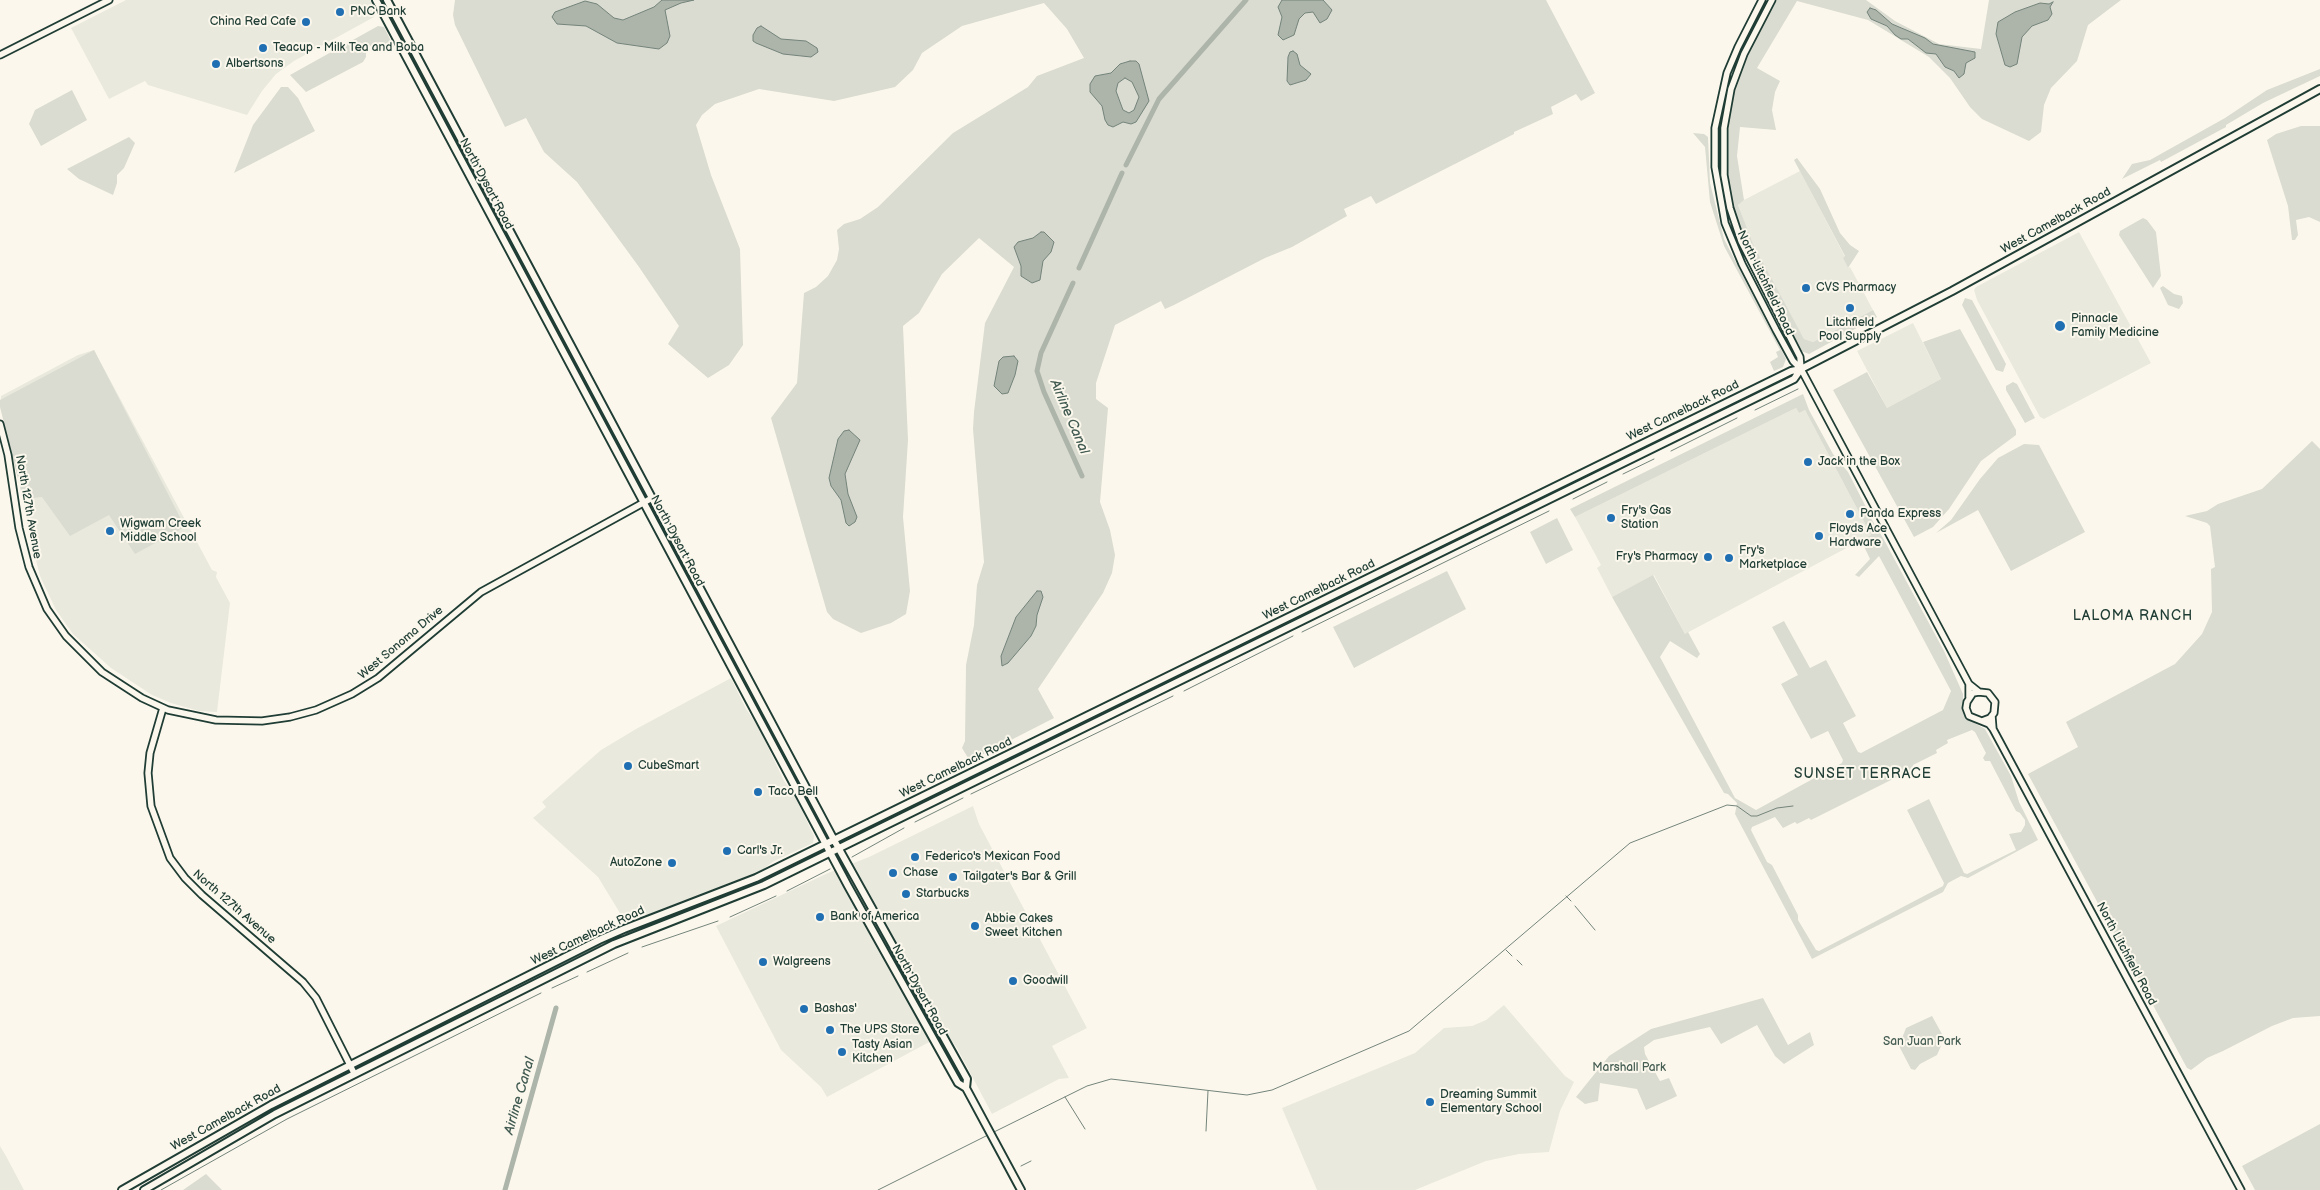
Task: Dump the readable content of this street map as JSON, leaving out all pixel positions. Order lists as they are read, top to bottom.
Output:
{
  "streets": {
    "main road": [
      "North Dysart Road",
      "West Camelback Road",
      "North Litchfield Road",
      "North 127th Avenue",
      "West Sonoma Drive"
    ]
  },
  "crossings": [
    ["North Dysart Road", "West Camelback Road"],
    ["North Dysart Road", "West Sonoma Drive"],
    ["West Camelback Road", "North Litchfield Road"],
    ["West Camelback Road", "North 127th Avenue"],
    ["North 127th Avenue", "West Sonoma Drive"]
  ],
  "districts": ["LALOMA RANCH", "SUNSET TERRACE"],
  "water": ["Airline Canal"],
  "parks": ["San Juan Park", "Marshall Park"],
  "places": [
    "PNC Bank",
    "China Red Cafe",
    "Teacup - Milk Tea and Boba",
    "Albertsons",
    "CVS Pharmacy",
    "Litchfield Pool Supply",
    "Pinnacle Family Medicine",
    "Jack in the Box",
    "Panda Express",
    "Fry's Gas Station",
    "Wigwam Creek Middle School",
    "Floyds Ace Hardware",
    "Fry's Pharmacy",
    "Fry's Marketplace",
    "CubeSmart",
    "Taco Bell",
    "Carl's Jr.",
    "Federico's Mexican Food",
    "AutoZone",
    "Chase",
    "Tailgater's Bar & Grill",
    "Starbucks",
    "Bank of America",
    "Abbie Cakes Sweet Kitchen",
    "Walgreens",
    "Goodwill",
    "Bashas'",
    "The UPS Store",
    "Tasty Asian Kitchen",
    "Dreaming Summit Elementary School"
  ]
}
